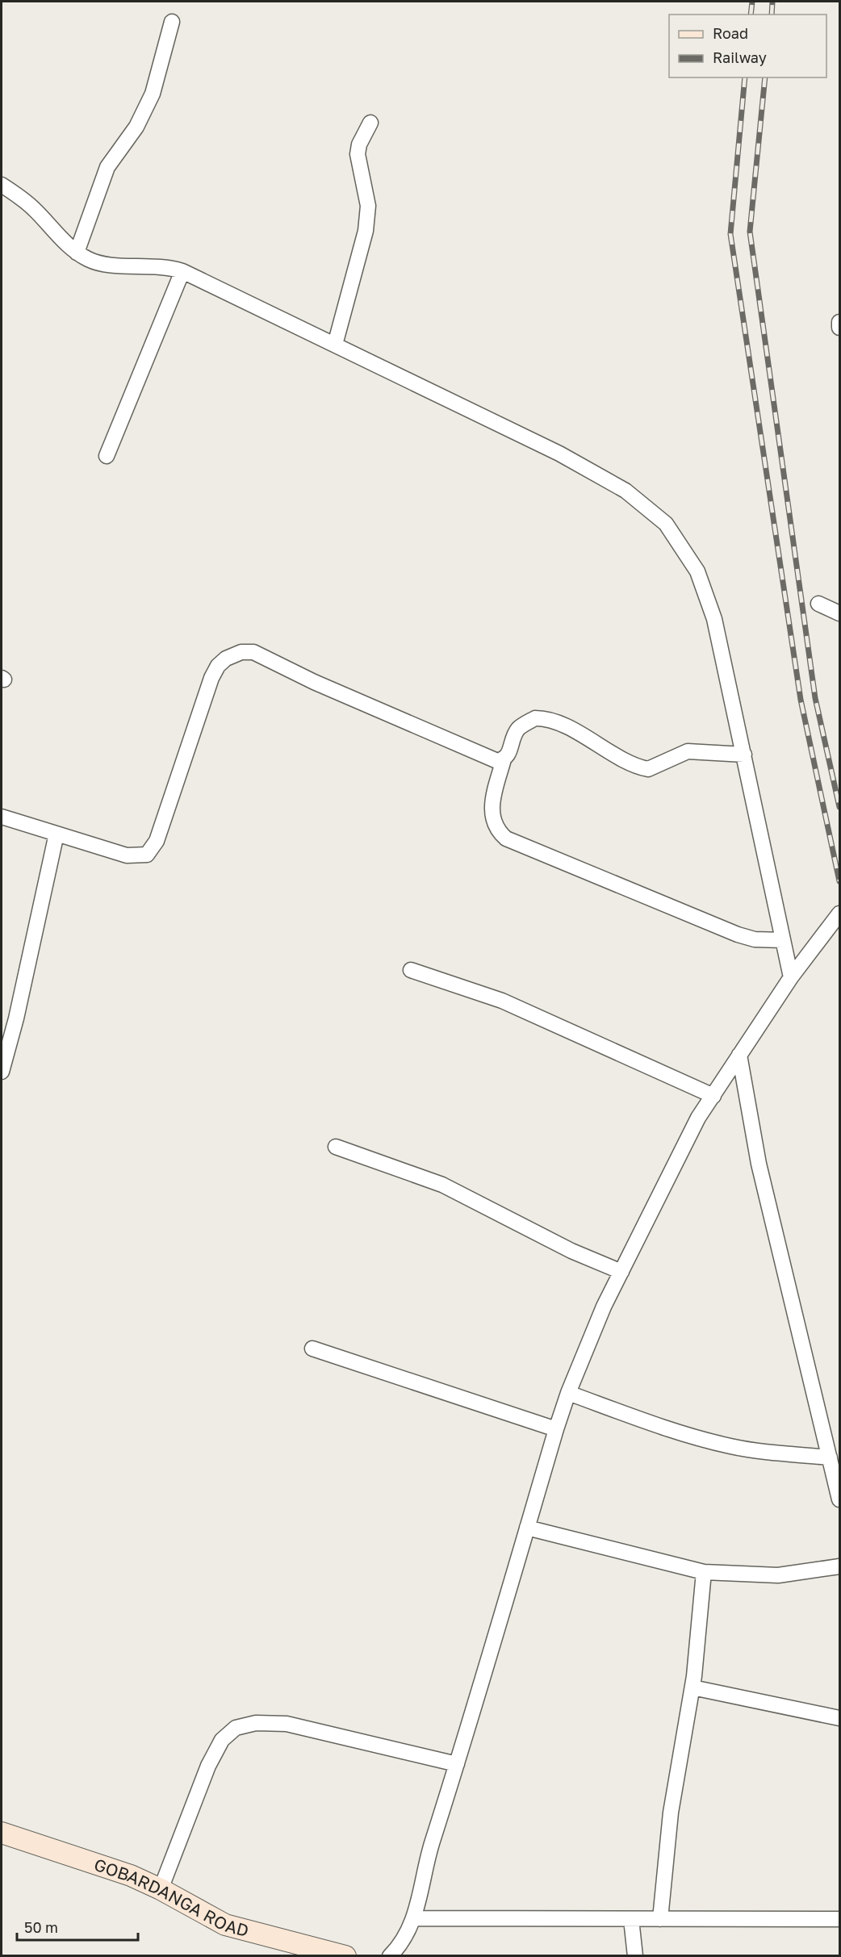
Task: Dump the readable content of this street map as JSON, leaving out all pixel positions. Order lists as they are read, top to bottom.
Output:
{
  "streets": {
    "main road": ["GOBARDANGA ROAD"]
  },
  "legend": ["Road", "Railway"],
  "scale_bar": "50 m"
}
